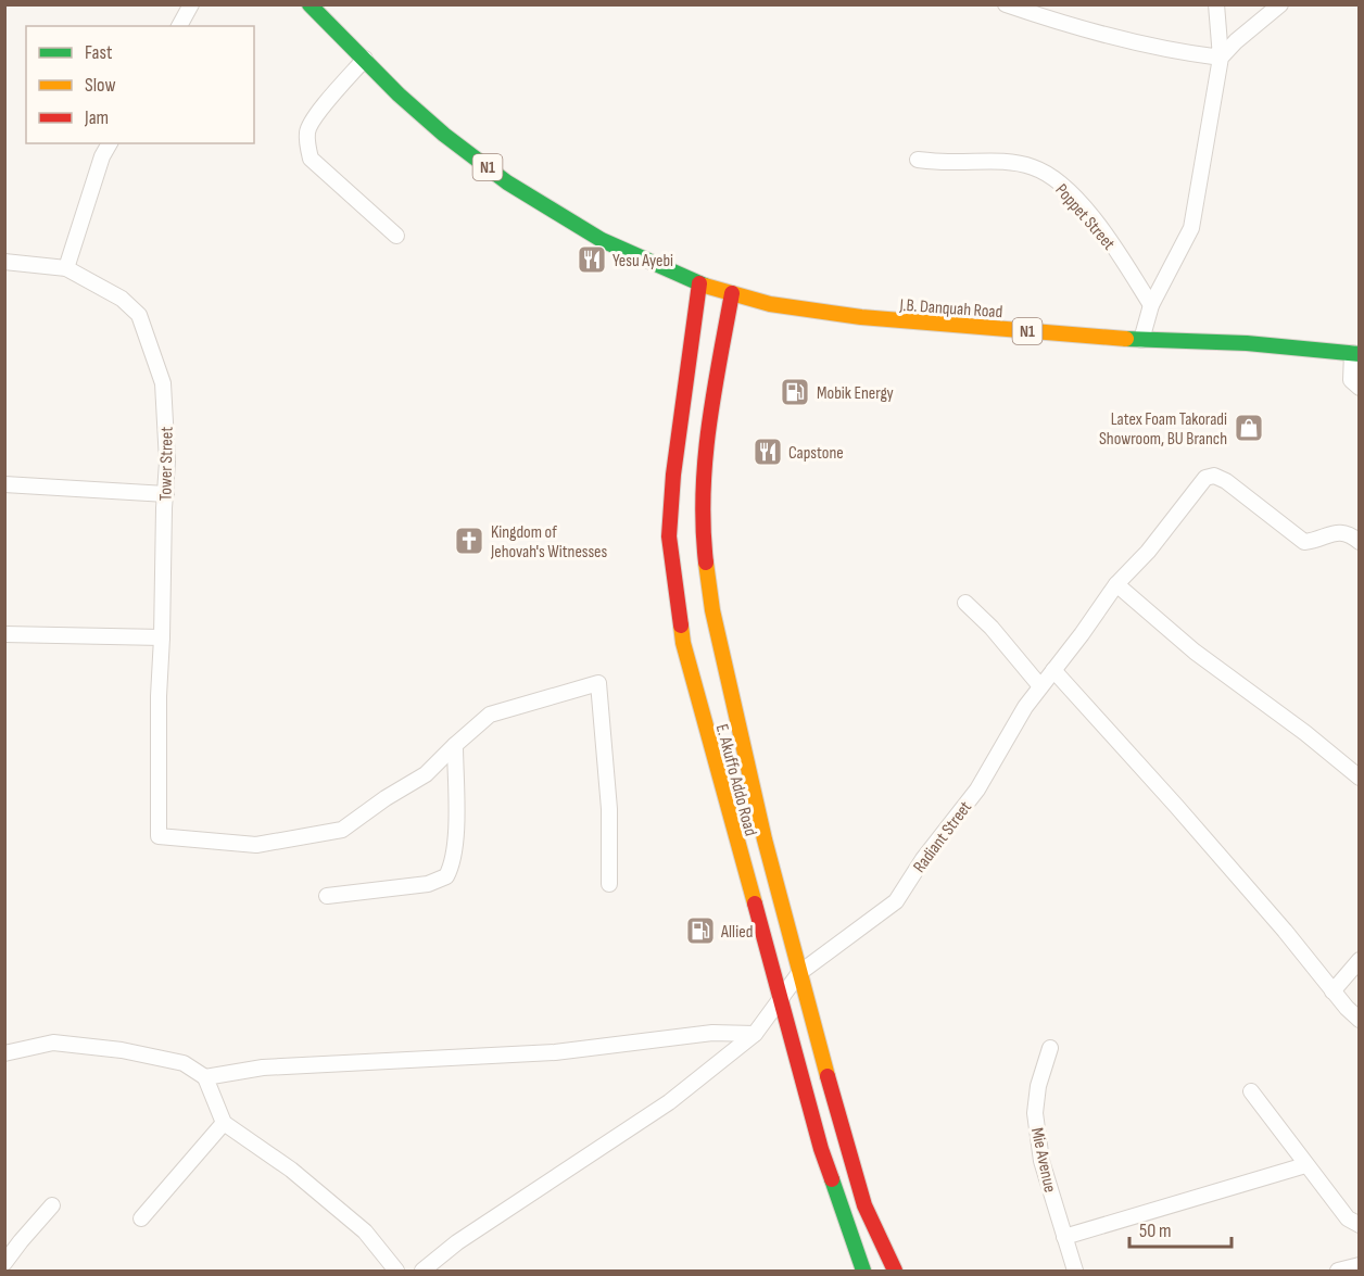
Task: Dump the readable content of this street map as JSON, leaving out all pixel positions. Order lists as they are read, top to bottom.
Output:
{
  "streets": {
    "main road": ["N1", "J.B. Danquah Road", "E. Akuffo Addo Road"],
    "street": [
      "Poppet Street",
      "Tower Street",
      "Radiant Street",
      "Mie Avenue"
    ]
  },
  "crossings": [
    ["N1", "J.B. Danquah Road"],
    ["N1", "E. Akuffo Addo Road"],
    ["J.B. Danquah Road", "E. Akuffo Addo Road"],
    ["E. Akuffo Addo Road", "Radiant Street"]
  ],
  "places": {
    "restaurant": ["Yesu Ayebi", "Capstone"],
    "fuel station": ["Mobik Energy", "Allied"],
    "shop": ["Latex Foam Takoradi Showroom, BU Branch"],
    "church": ["Kingdom of Jehovah's Witnesses"]
  },
  "legend": ["Fast", "Slow", "Jam"],
  "scale_bar": "50 m"
}
